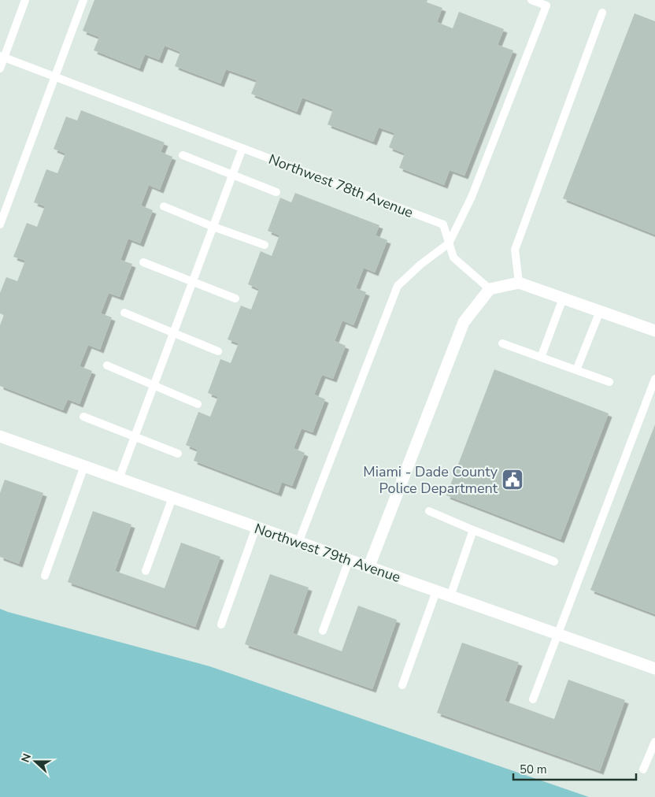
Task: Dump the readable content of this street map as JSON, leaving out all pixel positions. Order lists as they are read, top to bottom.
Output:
{
  "streets": {
    "street": ["Northwest 79th Avenue"],
    "lane": ["Northwest 78th Avenue"]
  },
  "places": {
    "public building": ["Miami - Dade County Police Department"]
  },
  "scale_bar": "50 m",
  "north": "left"
}
